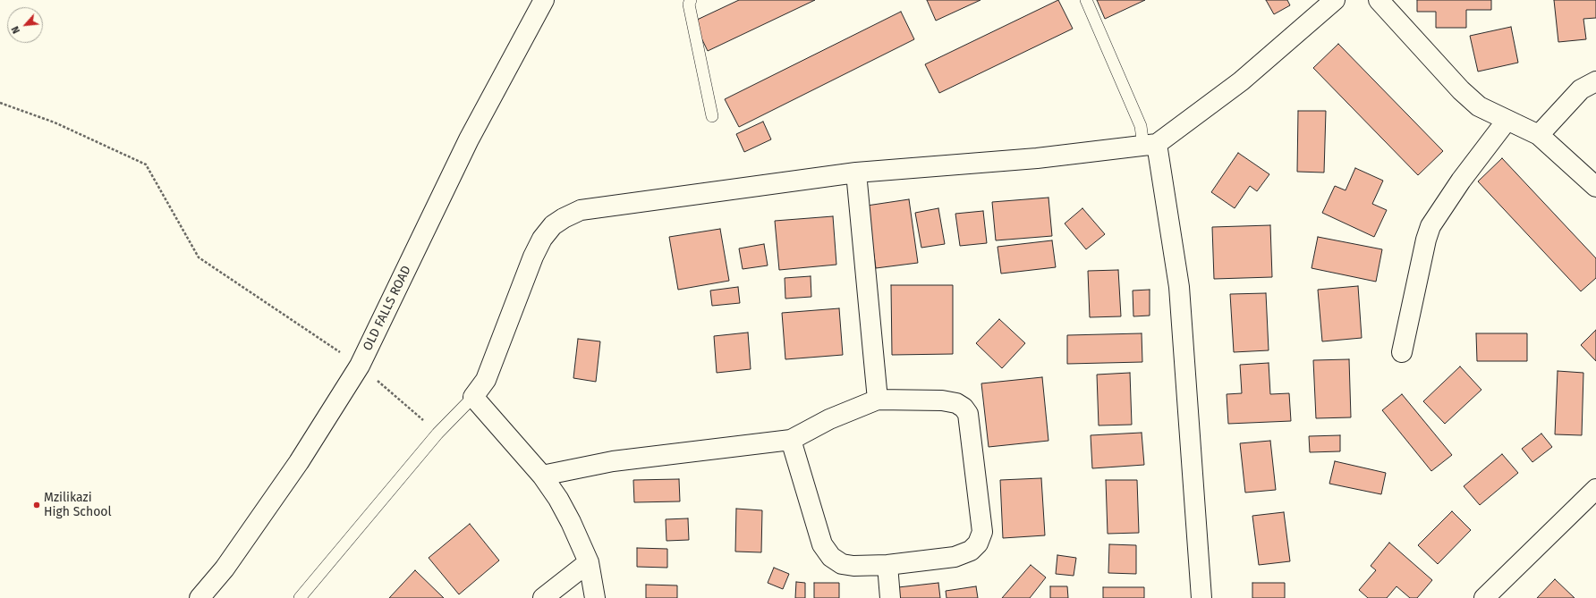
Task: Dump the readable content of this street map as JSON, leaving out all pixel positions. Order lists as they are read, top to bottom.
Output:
{
  "streets": {
    "street": ["OLD FALLS ROAD"]
  },
  "places": ["Mzilikazi High School"],
  "north": "bottom left"
}
